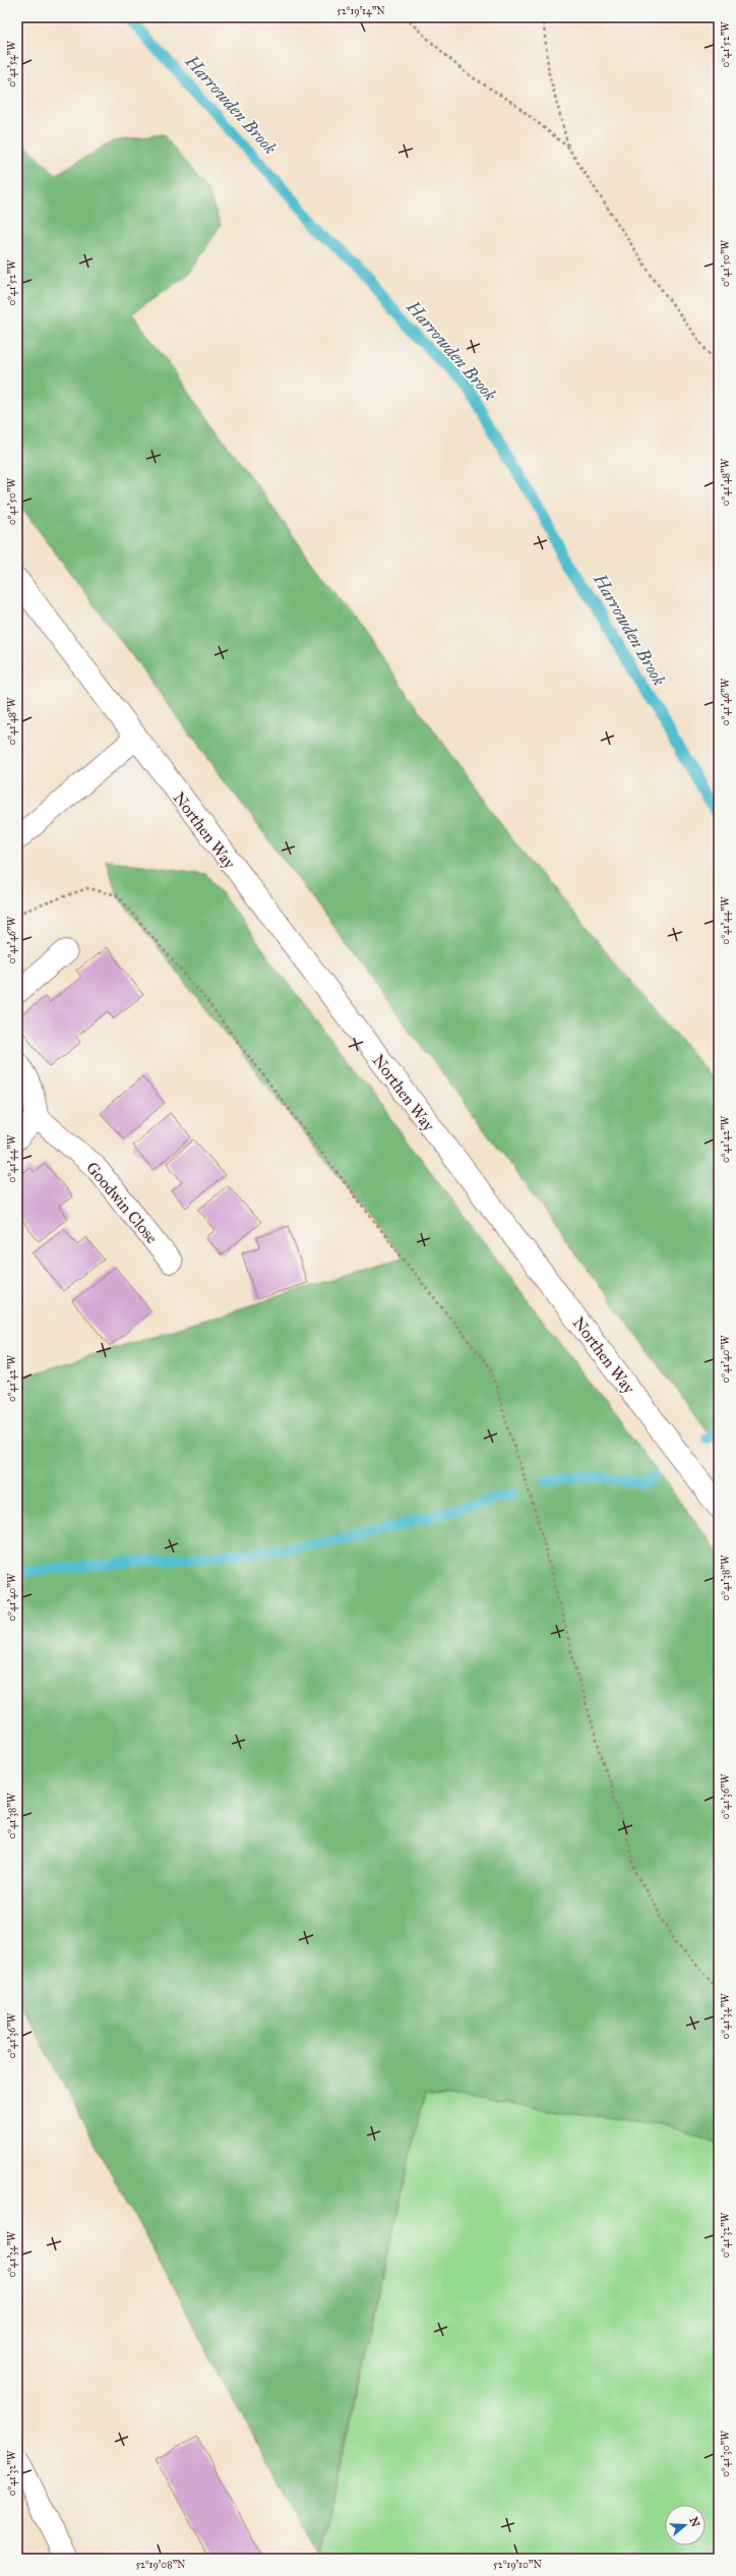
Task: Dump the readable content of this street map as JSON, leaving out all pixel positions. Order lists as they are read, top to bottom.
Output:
{
  "streets": {
    "main road": ["Northen Way", "Goodwin Close"]
  },
  "water": ["Harrowden Brook"],
  "north": "right",
  "coordinates": [
    "52°19'14\"N",
    "0°41'52\"W",
    "0°41'54\"W",
    "0°41'50\"W",
    "0°41'48\"W",
    "0°41'46\"W",
    "0°41'44\"W",
    "0°41'42\"W",
    "0°41'40\"W",
    "0°41'38\"W",
    "0°41'36\"W",
    "0°41'34\"W",
    "0°41'32\"W",
    "0°41'30\"W",
    "52°19'08\"N",
    "52°19'10\"N"
  ]
}
